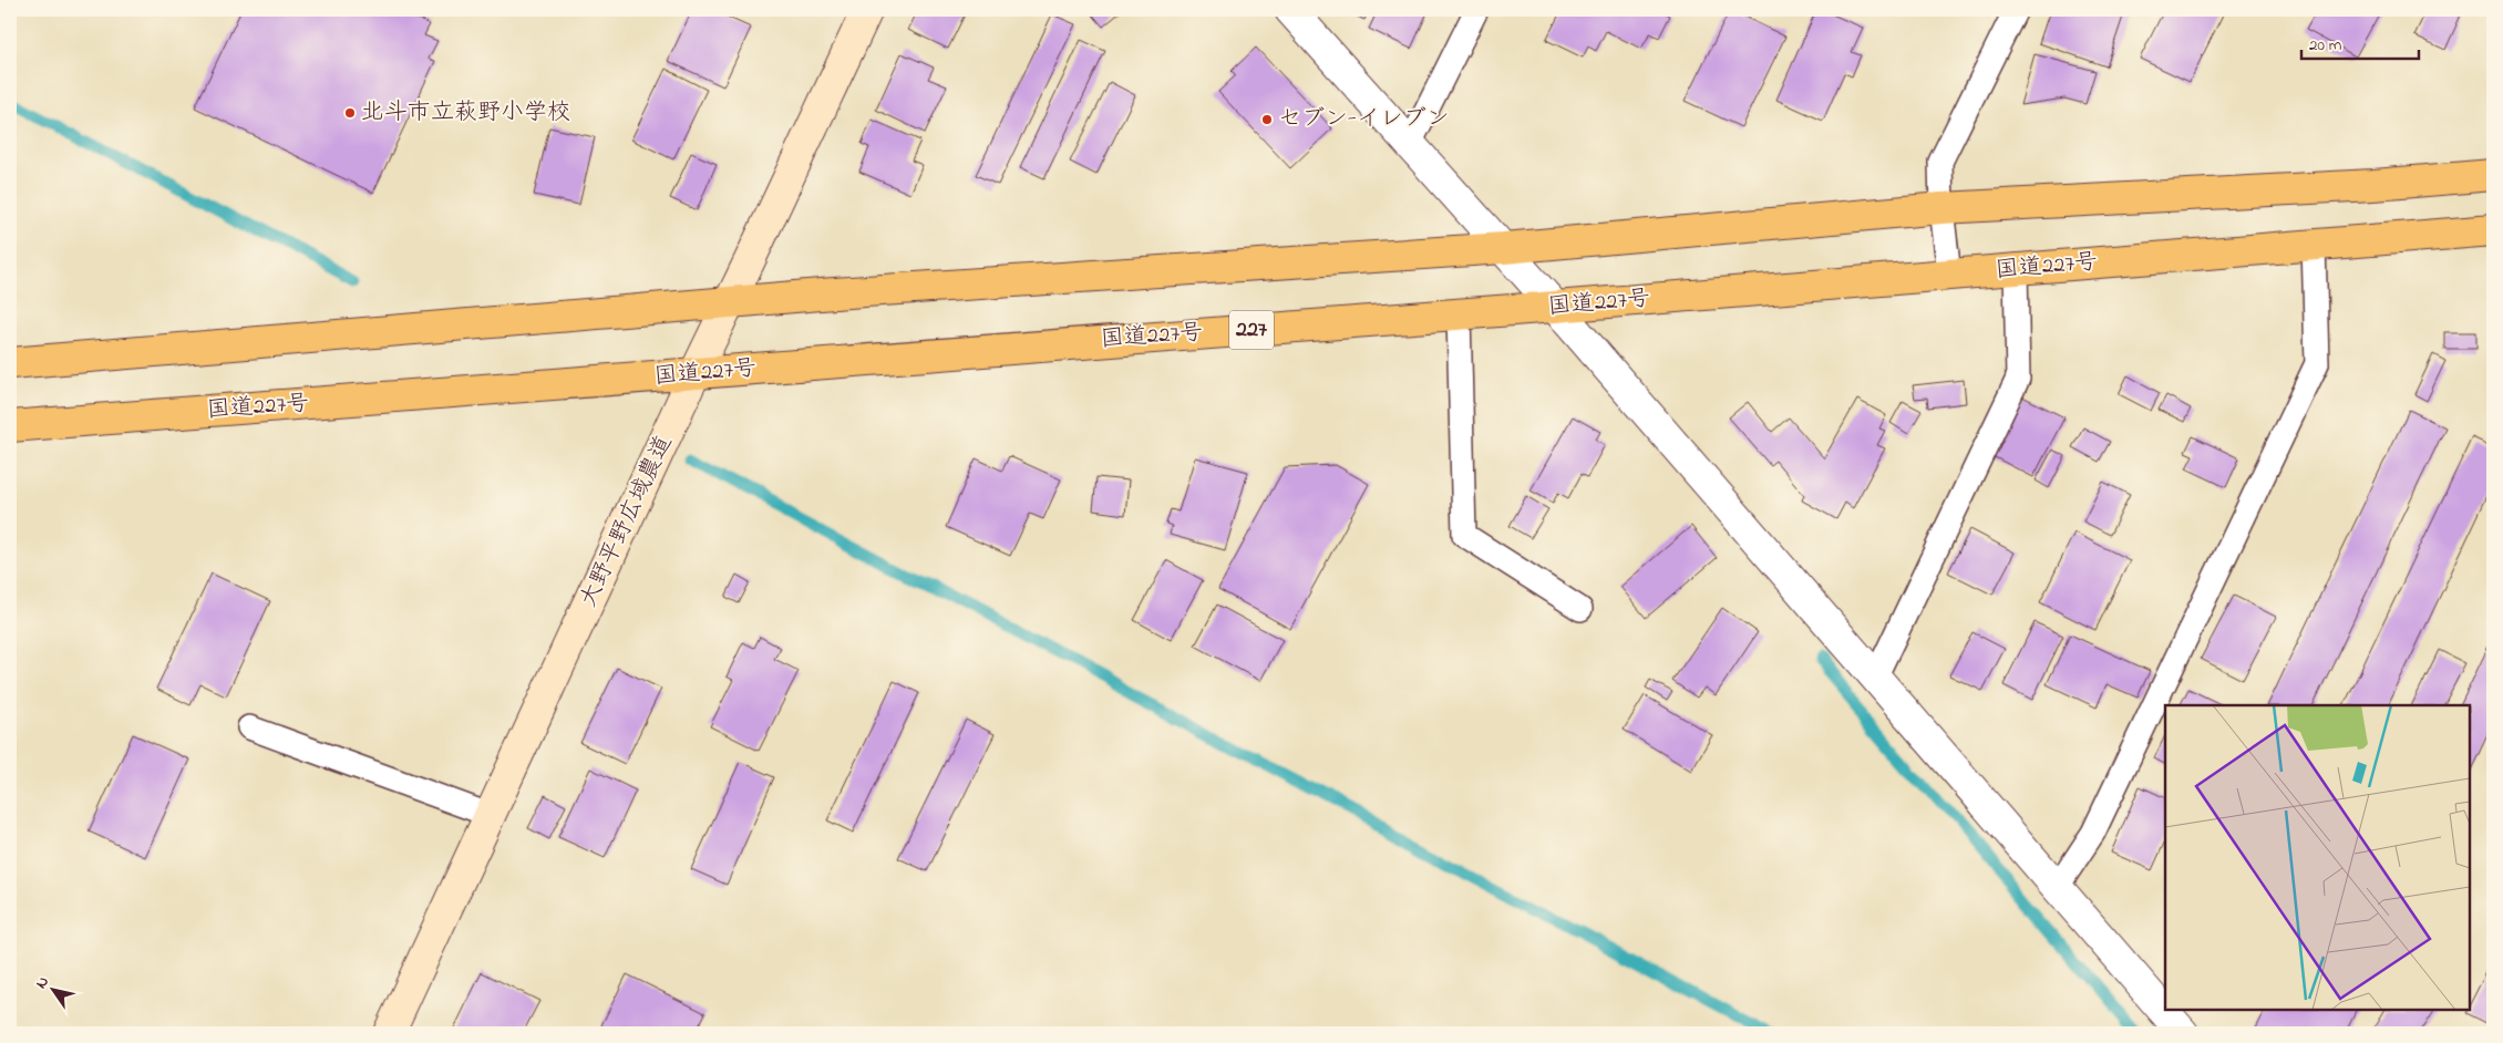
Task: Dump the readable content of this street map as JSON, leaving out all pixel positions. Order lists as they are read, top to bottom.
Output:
{
  "streets": {
    "highway": ["国道227号", "227"],
    "street": ["大野平野広域農道"]
  },
  "crossings": [
    ["国道227号", "大野平野広域農道"]
  ],
  "places": ["北斗市立萩野小学校", "セブン-イレブン"],
  "scale_bar": "20 m",
  "north": "top left"
}
